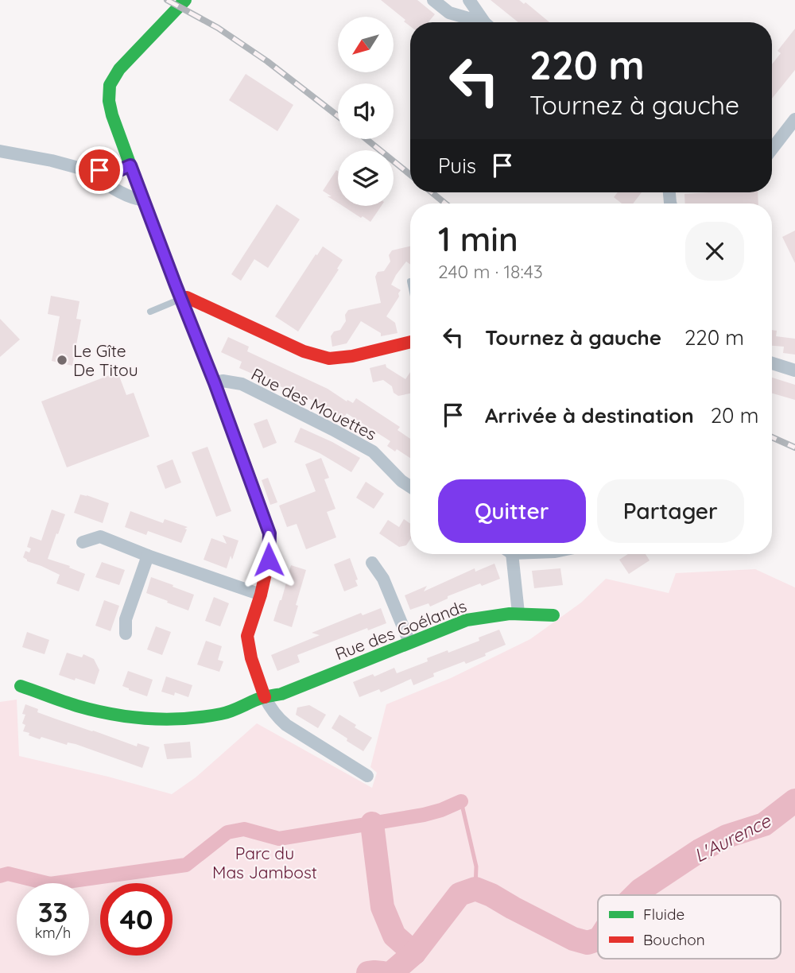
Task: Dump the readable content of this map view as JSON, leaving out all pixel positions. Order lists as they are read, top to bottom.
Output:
{
  "streets": {
    "street": ["Rue des Mouettes", "Rue des Goélands"]
  },
  "water": ["L'Aurence"],
  "parks": ["Parc du Mas Jambost"],
  "places": ["Le Gîte De Titou"],
  "legend": ["Fluide", "Bouchon"],
  "north": "bottom left",
  "page": {
    "turn": ["220 m", "Tournez à gauche"],
    "then": "Puis",
    "heading": ["1 min", "240 m · 18:43"],
    "list": [
      {
        "name": "Tournez à gauche",
        "value": "220 m"
      },
      {
        "name": "Arrivée à destination",
        "value": "20 m"
      }
    ],
    "buttons": ["Quitter", "Partager"],
    "speed": "33 km/h",
    "limit": "40"
  }
}
